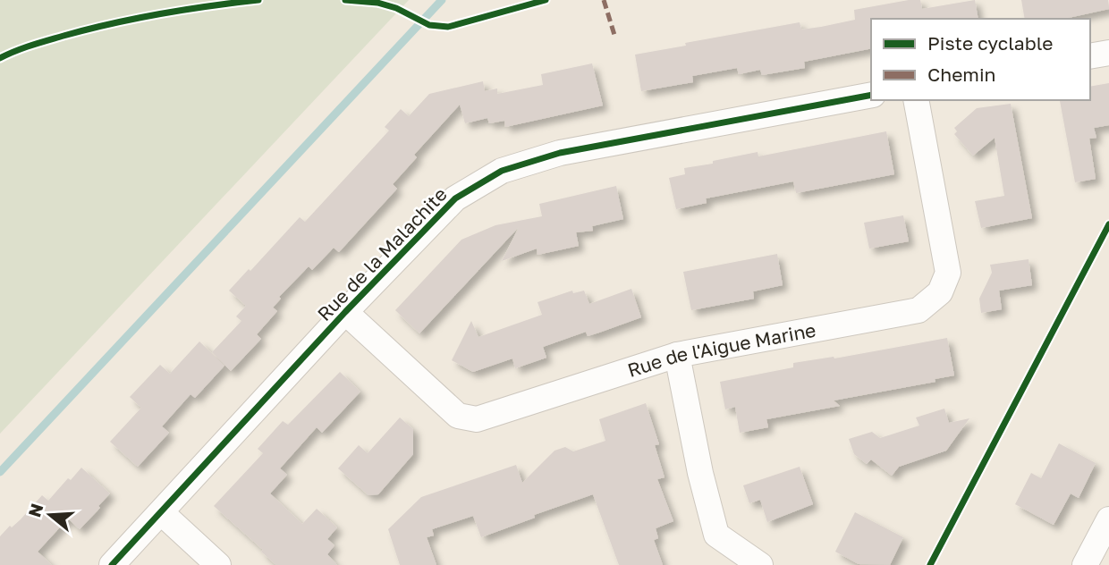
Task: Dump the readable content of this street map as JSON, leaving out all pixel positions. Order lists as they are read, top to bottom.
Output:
{
  "streets": {
    "street": ["Rue de la Malachite", "Rue de l'Aigue Marine"]
  },
  "crossings": [
    ["Rue de la Malachite", "Rue de l'Aigue Marine"]
  ],
  "legend": ["Piste cyclable", "Chemin"],
  "north": "left"
}
